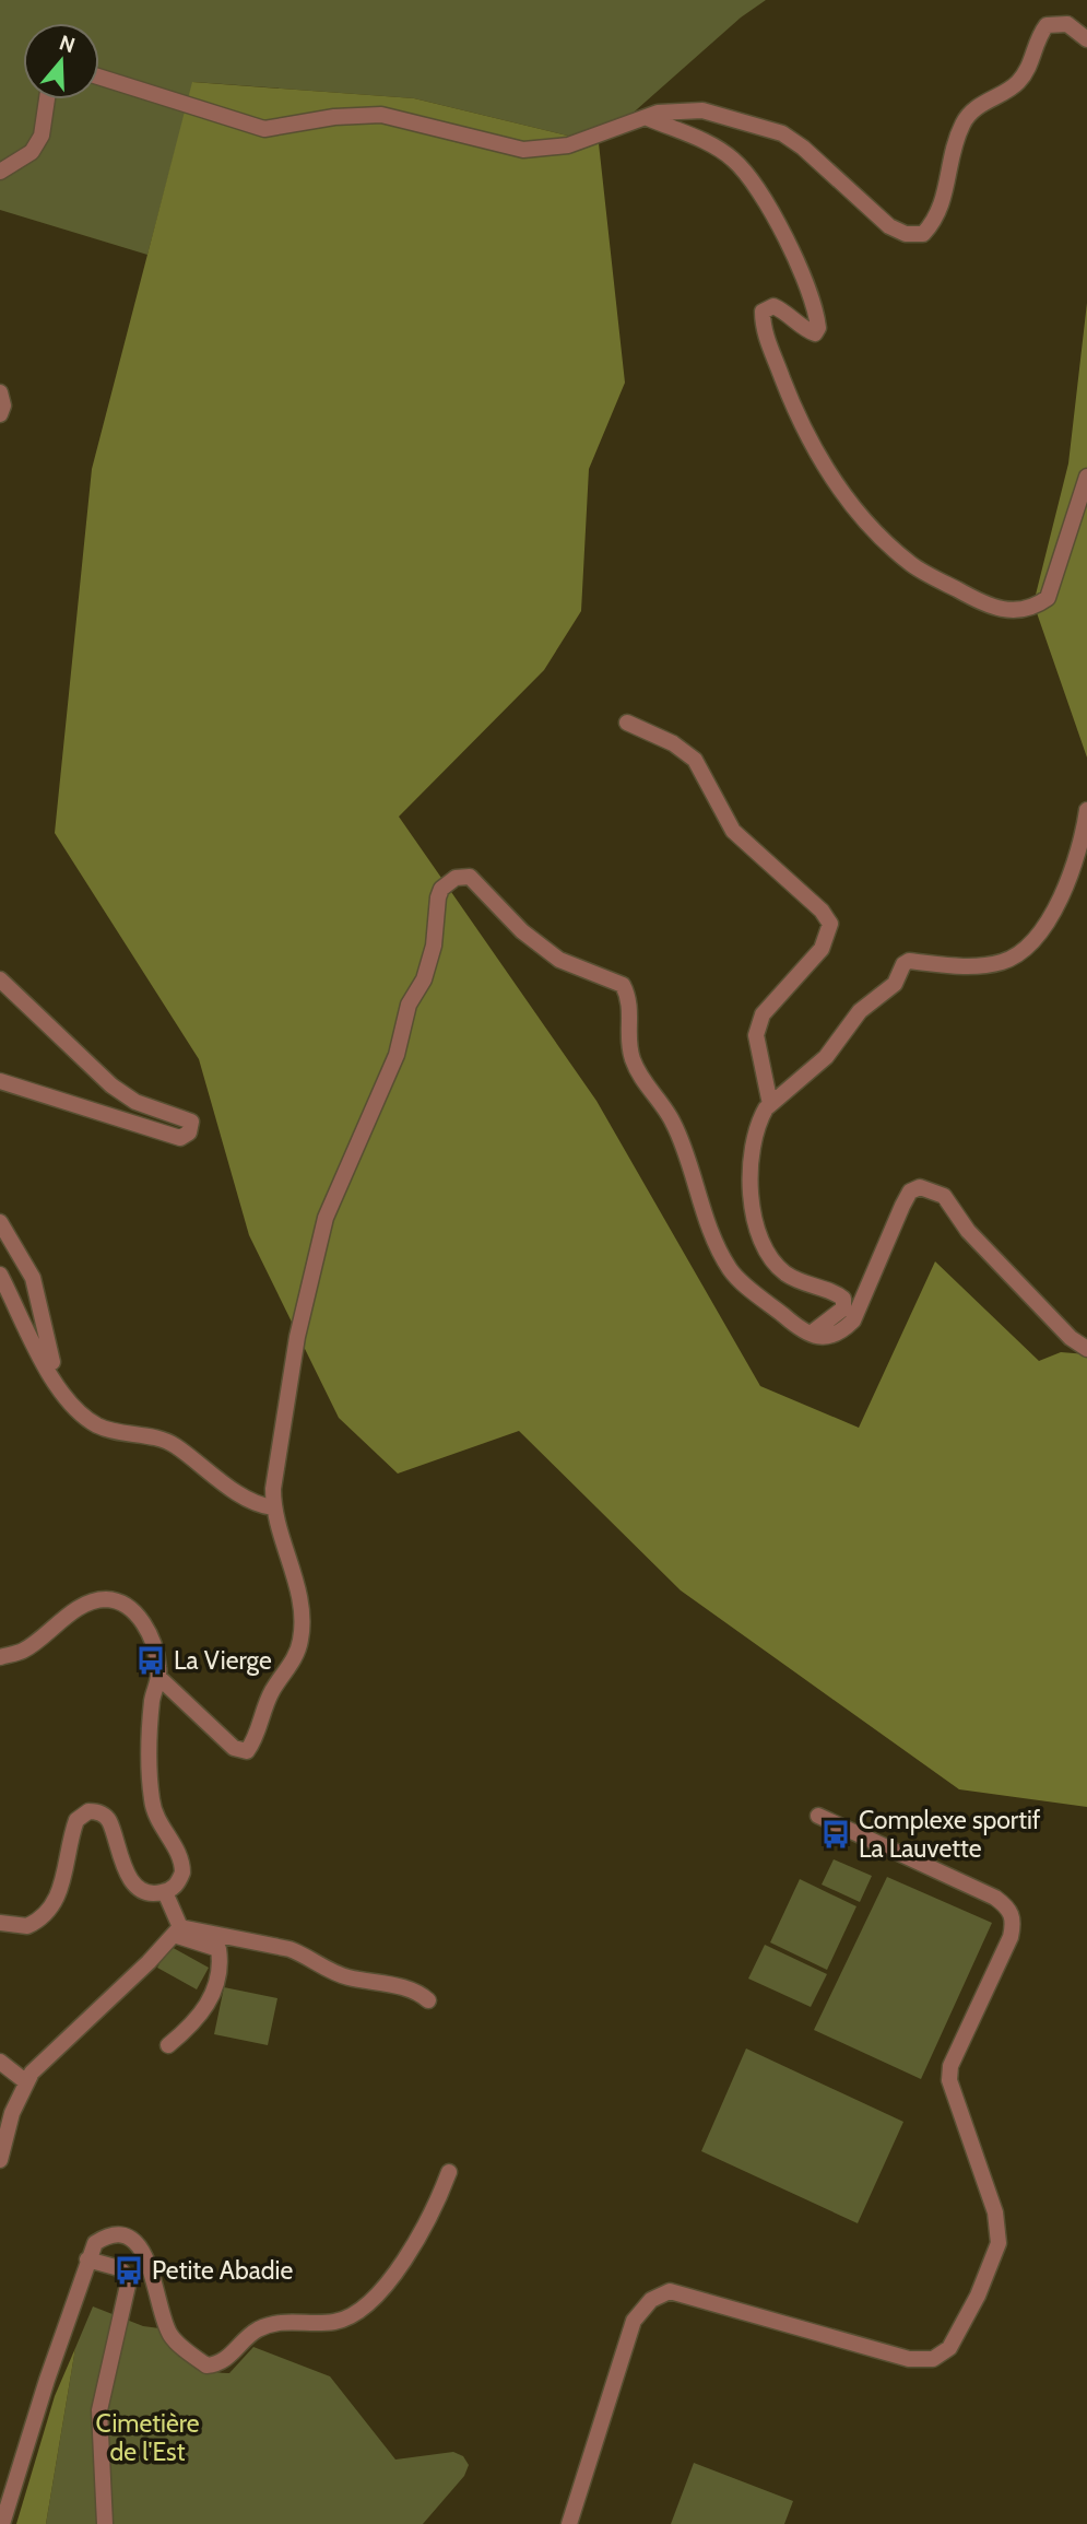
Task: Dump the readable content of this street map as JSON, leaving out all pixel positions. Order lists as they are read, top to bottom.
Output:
{
  "parks": ["Cimetière de l'Est"],
  "places": {
    "bus stop": ["La Vierge", "Complexe sportif La Lauvette", "Petite Abadie"]
  },
  "north": "top"
}
